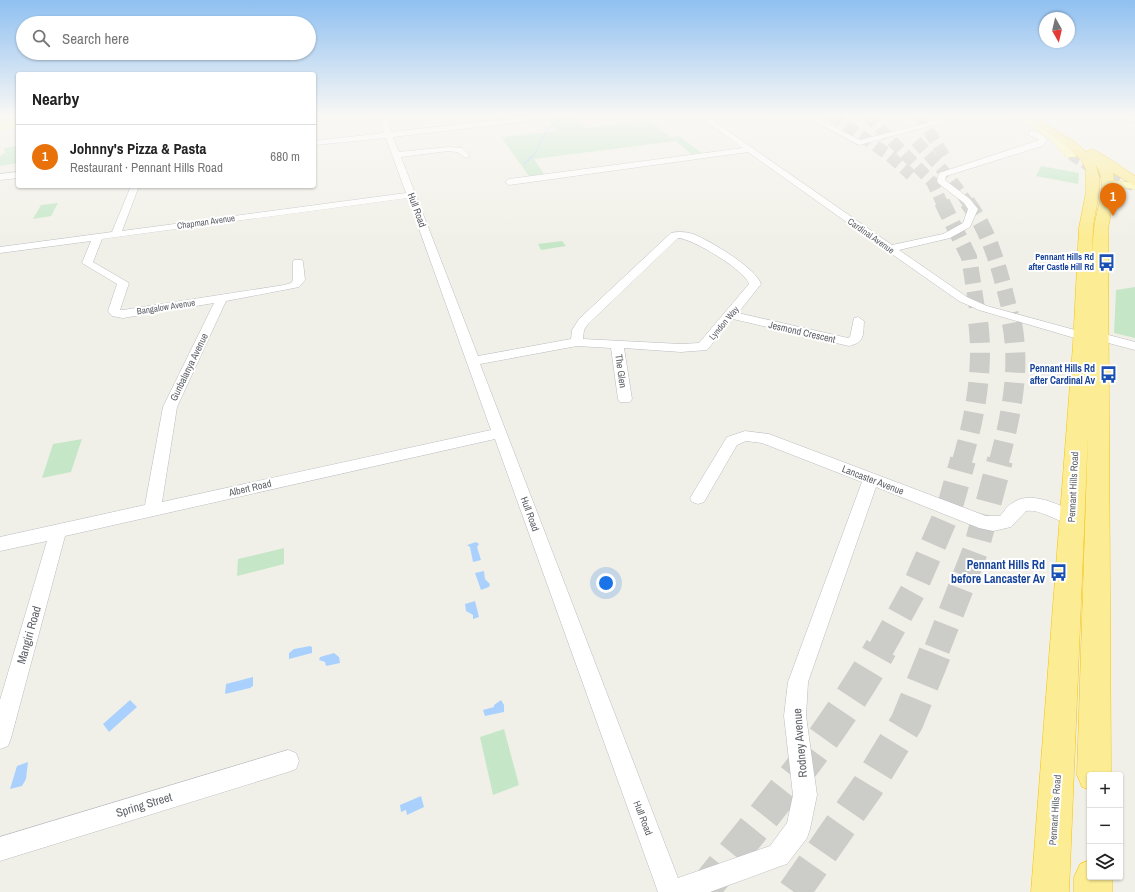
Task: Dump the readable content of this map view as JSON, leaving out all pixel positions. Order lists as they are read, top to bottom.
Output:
{
  "streets": {
    "highway": ["Pennant Hills Road"],
    "street": [
      "Hull Road",
      "Chapman Avenue",
      "Cardinal Avenue",
      "Bangalow Avenue",
      "Lyndon Way",
      "Jesmond Crescent",
      "Gunbalanya Avenue",
      "The Glen",
      "Lancaster Avenue",
      "Albert Road",
      "Mangiri Road",
      "Rodney Avenue",
      "Spring Street"
    ]
  },
  "crossings": [
    ["Hull Road", "Chapman Avenue"],
    ["Hull Road", "Lyndon Way"],
    ["Hull Road", "Albert Road"],
    ["Chapman Avenue", "Bangalow Avenue"],
    ["Cardinal Avenue", "Pennant Hills Road"],
    ["Bangalow Avenue", "Gunbalanya Avenue"],
    ["Lyndon Way", "Jesmond Crescent"],
    ["Lyndon Way", "The Glen"],
    ["Gunbalanya Avenue", "Albert Road"],
    ["Lancaster Avenue", "Pennant Hills Road"],
    ["Lancaster Avenue", "Rodney Avenue"],
    ["Albert Road", "Mangiri Road"]
  ],
  "places": {
    "bus stop": ["Pennant Hills Rd after Castle Hill Rd", "Pennant Hills Rd after Cardinal Av", "Pennant Hills Rd before Lancaster Av"]
  },
  "north": "bottom",
  "page": {
    "search": "Search here",
    "heading": "Nearby",
    "list": [
      {
        "mark": "1",
        "name": "Johnny's Pizza & Pasta",
        "note": "Restaurant · Pennant Hills Road",
        "value": "680 m"
      }
    ],
    "pins": "1",
    "map_buttons": ["+", "−"]
  }
}
